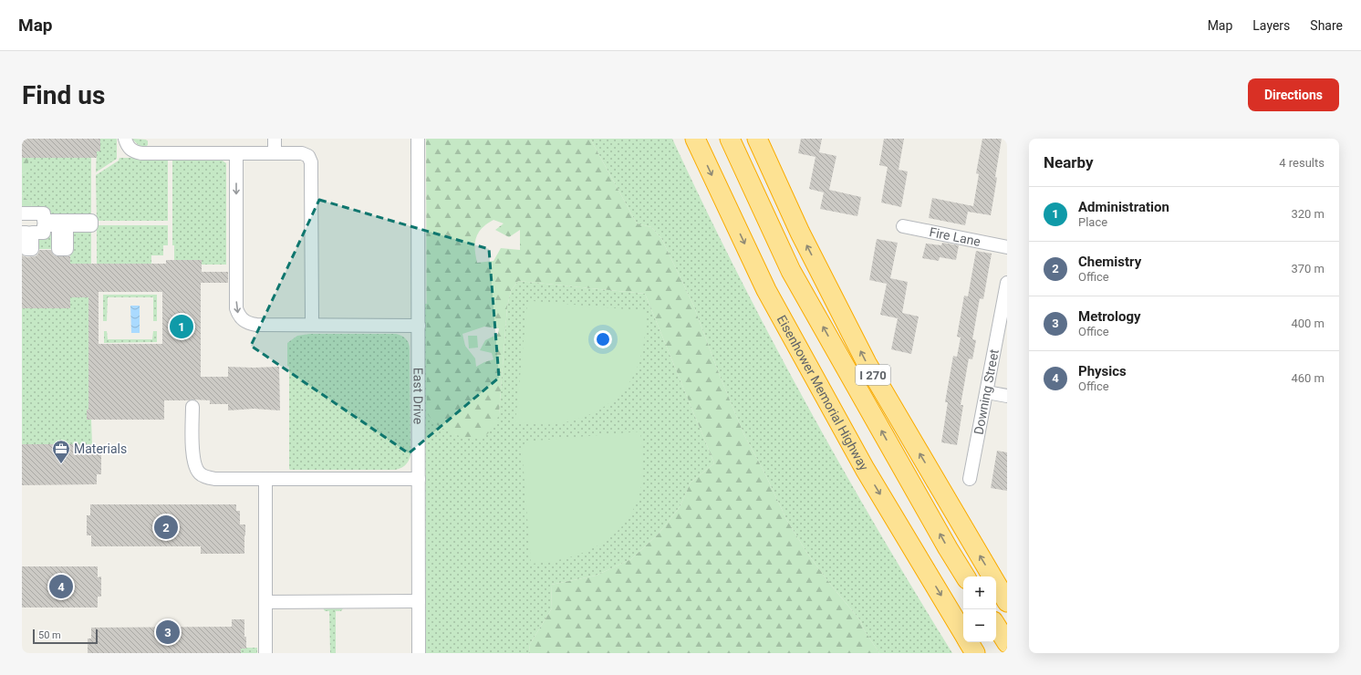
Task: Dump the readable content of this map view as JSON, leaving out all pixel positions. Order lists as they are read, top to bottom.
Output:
{
  "streets": {
    "highway": ["I 270", "Eisenhower Memorial Highway"],
    "street": ["Fire Lane", "Downing Street", "East Drive"]
  },
  "places": {
    "office": ["Materials"]
  },
  "scale_bar": "50 m",
  "page": {
    "header": "Map",
    "nav": ["Map", "Layers", "Share"],
    "buttons": "Directions",
    "title": "Find us",
    "heading": ["Nearby", "4 results"],
    "list": [
      {
        "mark": "1",
        "name": "Administration",
        "note": "Place",
        "value": "320 m"
      },
      {
        "mark": "2",
        "name": "Chemistry",
        "note": "Office",
        "value": "370 m"
      },
      {
        "mark": "3",
        "name": "Metrology",
        "note": "Office",
        "value": "400 m"
      },
      {
        "mark": "4",
        "name": "Physics",
        "note": "Office",
        "value": "460 m"
      }
    ],
    "pins": [
      "1",
      "2",
      "4",
      "3"
    ],
    "map_buttons": ["+", "−"],
    "scale": "50 m"
  }
}
